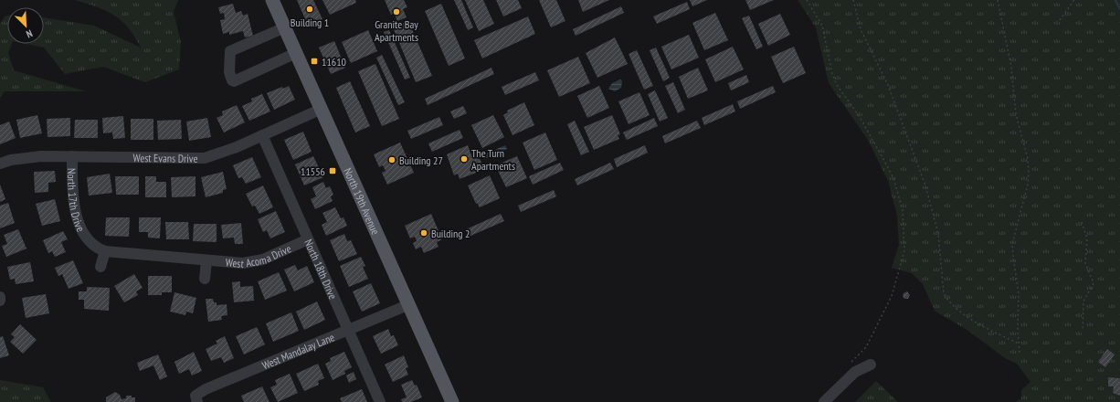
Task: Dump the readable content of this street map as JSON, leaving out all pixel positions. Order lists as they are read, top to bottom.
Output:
{
  "streets": {
    "main road": ["North 19th Avenue"],
    "street": [
      "West Evans Drive",
      "North 17th Drive",
      "West Acoma Drive",
      "North 18th Drive",
      "West Mandalay Lane"
    ]
  },
  "crossings": [
    ["West Evans Drive", "North 17th Drive"],
    ["West Evans Drive", "North 19th Avenue"],
    ["West Evans Drive", "North 18th Drive"],
    ["North 17th Drive", "West Acoma Drive"],
    ["North 19th Avenue", "West Mandalay Lane"],
    ["West Acoma Drive", "North 18th Drive"],
    ["North 18th Drive", "West Mandalay Lane"]
  ],
  "places": {
    "other": [
      "Building 1",
      "Granite Bay Apartments",
      "The Turn Apartments",
      "Building 27",
      "Building 2"
    ],
    "transit": ["11610", "11556"]
  },
  "north": "bottom right"
}
